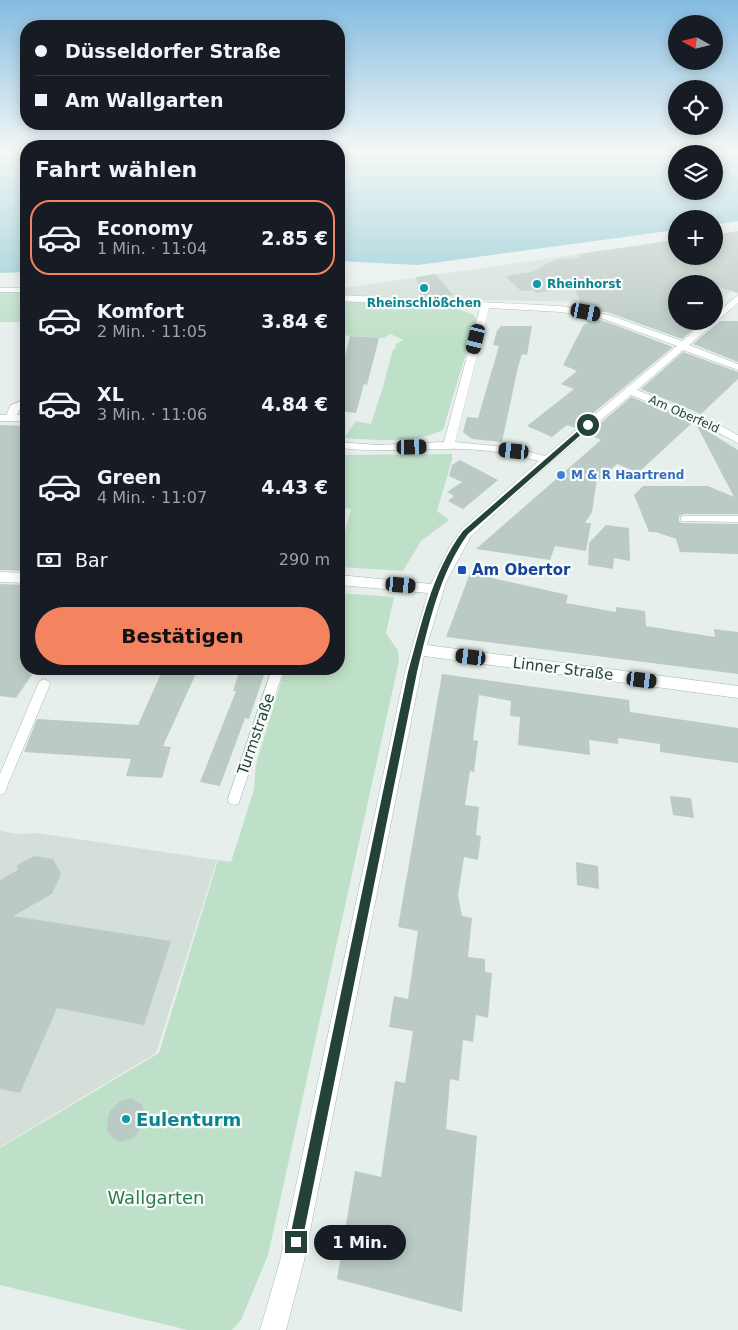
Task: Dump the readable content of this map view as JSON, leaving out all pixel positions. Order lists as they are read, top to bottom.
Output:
{
  "streets": {
    "street": ["Am Oberfeld", "Linner Straße"],
    "lane": ["Turmstraße"]
  },
  "parks": ["Wallgarten"],
  "places": {
    "other": [
      "Rheinhorst",
      "Rheinschlößchen",
      "M & R Haartrend",
      "Eulenturm"
    ],
    "transit": ["Am Obertor"]
  },
  "north": "left",
  "page": {
    "map_buttons": ["+", "−"],
    "banner": ["Düsseldorfer Straße", "Am Wallgarten"],
    "heading": "Fahrt wählen",
    "list": [
      {
        "name": "Economy",
        "note": "1 Min. · 11:04",
        "value": "2.85 €"
      },
      {
        "name": "Komfort",
        "note": "2 Min. · 11:05",
        "value": "3.84 €"
      },
      {
        "name": "XL",
        "note": "3 Min. · 11:06",
        "value": "4.84 €"
      },
      {
        "name": "Green",
        "note": "4 Min. · 11:07",
        "value": "4.43 €"
      }
    ],
    "pay": ["Bar", "290 m"],
    "buttons": "Bestätigen",
    "bubble": "1 Min."
  }
}
